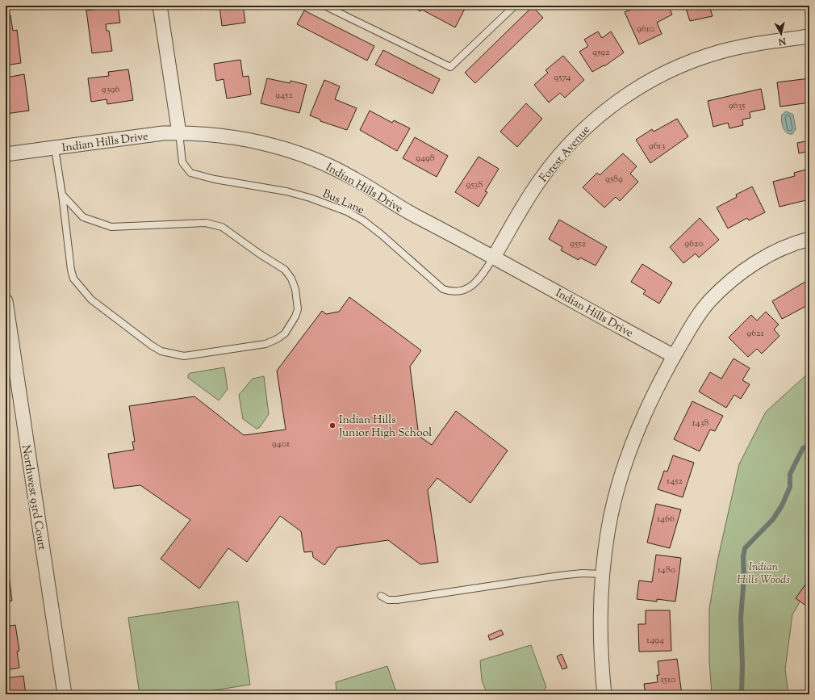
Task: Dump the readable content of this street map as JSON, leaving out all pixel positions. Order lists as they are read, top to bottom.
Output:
{
  "streets": {
    "street": ["Indian Hills Drive", "Forest Avenue", "Northwest 93rd Court"],
    "lane": ["Bus Lane"]
  },
  "crossings": [
    ["Indian Hills Drive", "Forest Avenue"],
    ["Indian Hills Drive", "Bus Lane"],
    ["Forest Avenue", "Bus Lane"]
  ],
  "parks": ["Indian Hills Woods"],
  "places": ["Indian Hills Junior High School"],
  "house_numbers": [
    "9610",
    "9592",
    "9574",
    "9396",
    "9452",
    "9635",
    "9613",
    "9498",
    "9589",
    "9538",
    "9552",
    "9620",
    "9621",
    "1438",
    "9401",
    "1452",
    "1466",
    "1480",
    "1494",
    "1510"
  ],
  "north": "bottom"
}
